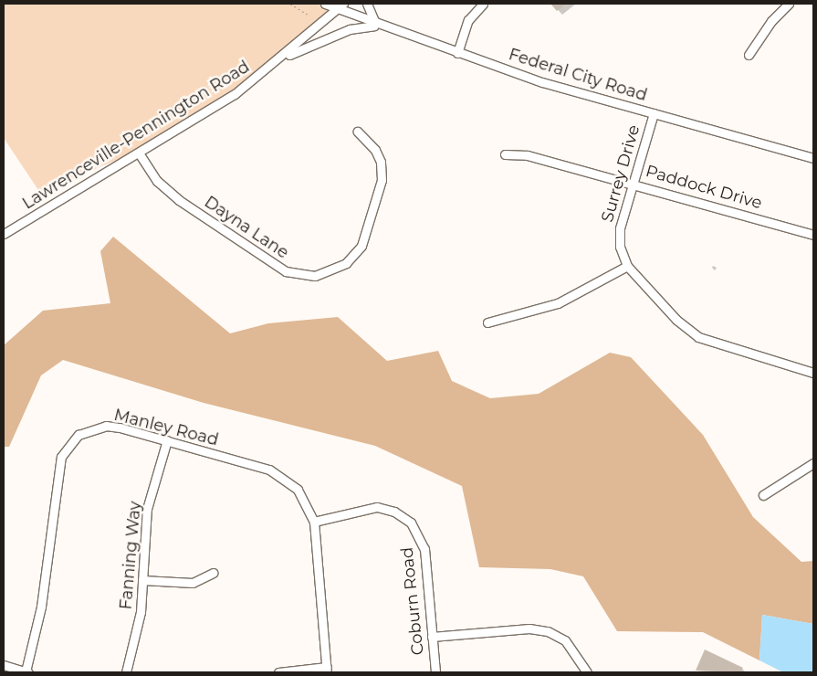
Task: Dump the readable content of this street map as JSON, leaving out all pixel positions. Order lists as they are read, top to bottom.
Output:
{
  "streets": {
    "street": [
      "Federal City Road",
      "Lawrenceville-Pennington Road",
      "Surrey Drive",
      "Paddock Drive",
      "Dayna Lane",
      "Manley Road",
      "Fanning Way",
      "Coburn Road"
    ]
  },
  "crossings": [
    ["Federal City Road", "Lawrenceville-Pennington Road"],
    ["Federal City Road", "Surrey Drive"],
    ["Lawrenceville-Pennington Road", "Dayna Lane"],
    ["Surrey Drive", "Paddock Drive"],
    ["Manley Road", "Fanning Way"],
    ["Manley Road", "Coburn Road"]
  ]
}
